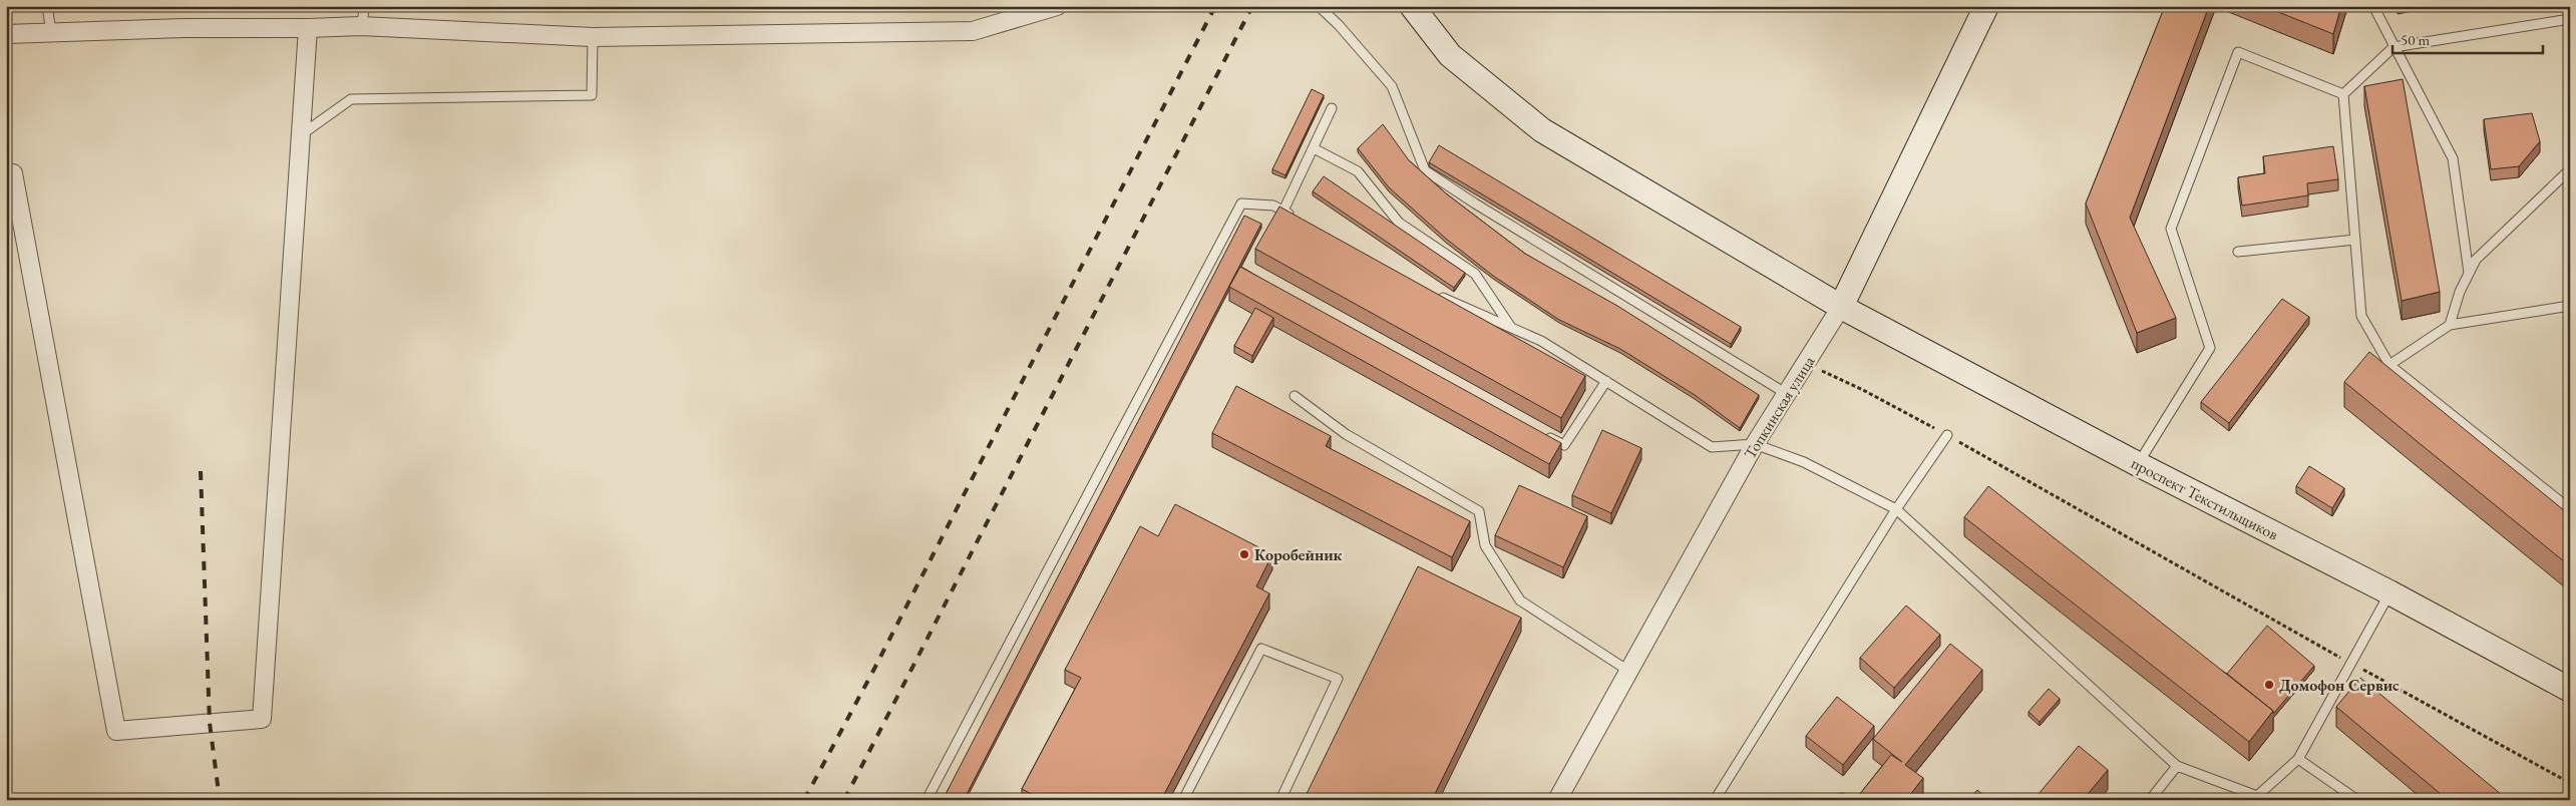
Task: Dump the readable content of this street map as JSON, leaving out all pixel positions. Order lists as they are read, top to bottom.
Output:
{
  "streets": {
    "street": ["Топкинская улица", "проспект Текстильщиков"]
  },
  "crossings": [
    ["Топкинская улица", "проспект Текстильщиков"]
  ],
  "places": ["Коробейник", "Домофон Сервис"],
  "scale_bar": "50 m"
}
